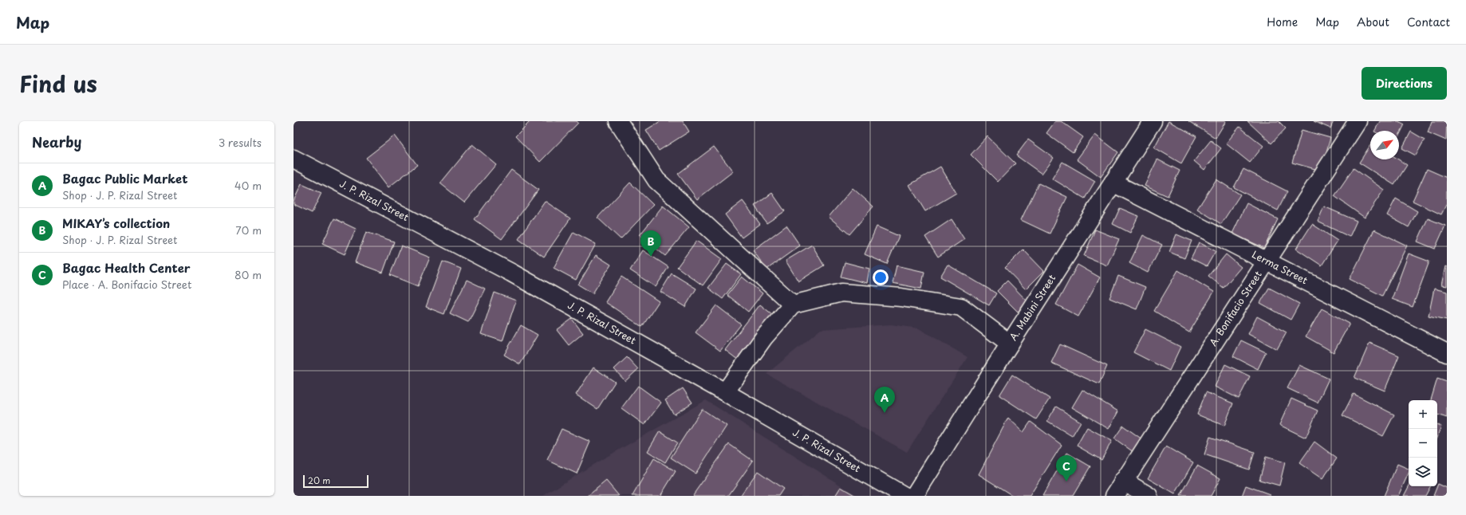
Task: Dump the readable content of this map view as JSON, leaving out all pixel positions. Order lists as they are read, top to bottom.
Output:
{
  "streets": {
    "street": [
      "J. P. Rizal Street",
      "Lerma Street",
      "A. Mabini Street",
      "A. Bonifacio Street"
    ]
  },
  "crossings": [
    ["Lerma Street", "A. Mabini Street"],
    ["Lerma Street", "A. Bonifacio Street"]
  ],
  "scale_bar": "20 m",
  "north": "top right",
  "page": {
    "header": "Map",
    "nav": [
      "Home",
      "Map",
      "About",
      "Contact"
    ],
    "title": "Find us",
    "buttons": "Directions",
    "heading": ["Nearby", "3 results"],
    "list": [
      {
        "mark": "A",
        "name": "Bagac Public Market",
        "note": "Shop · J. P. Rizal Street",
        "value": "40 m"
      },
      {
        "mark": "B",
        "name": "MIKAY’s collection",
        "note": "Shop · J. P. Rizal Street",
        "value": "70 m"
      },
      {
        "mark": "C",
        "name": "Bagac Health Center",
        "note": "Place · A. Bonifacio Street",
        "value": "80 m"
      }
    ],
    "pins": ["B", "A", "C"],
    "map_buttons": ["+", "−"],
    "scale": "20 m"
  }
}
